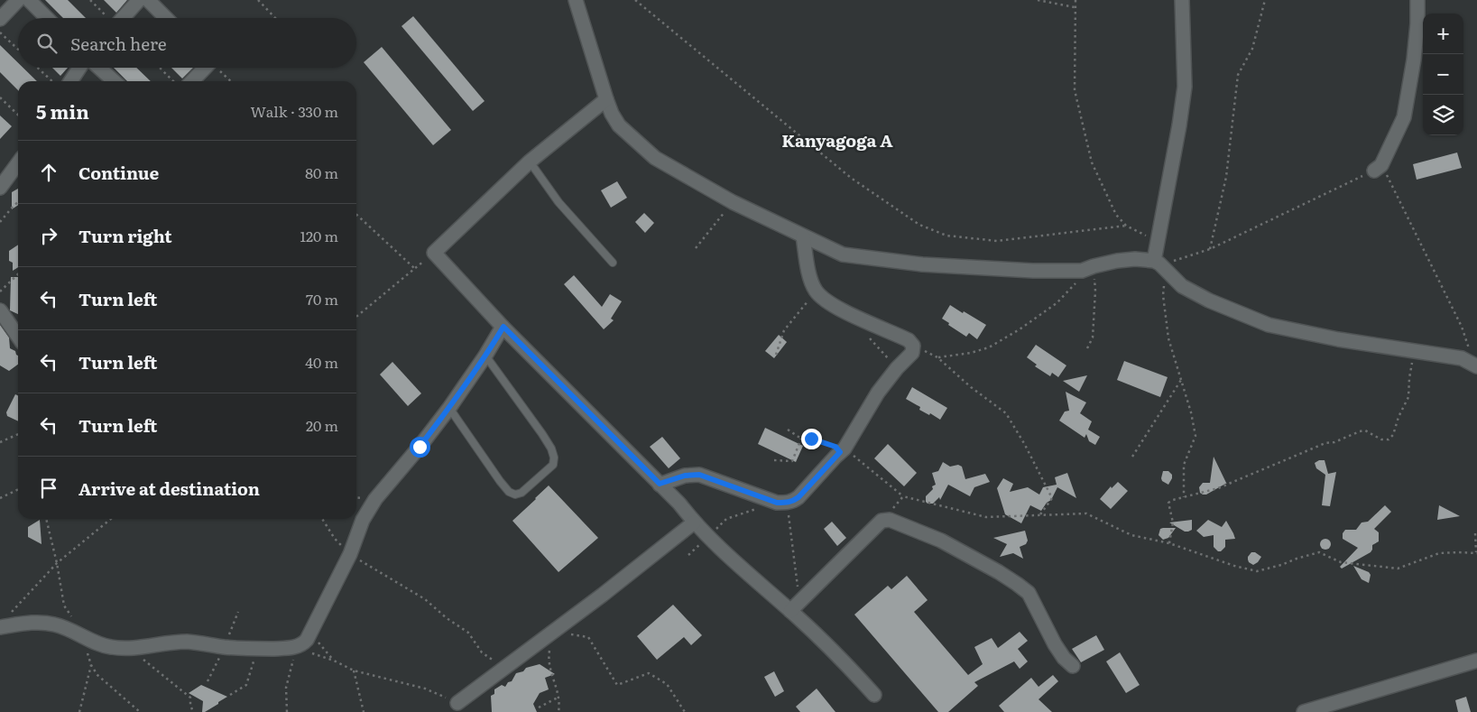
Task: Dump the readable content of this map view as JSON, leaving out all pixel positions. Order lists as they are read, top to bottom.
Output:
{
  "districts": ["Kanyagoga A"],
  "page": {
    "map_buttons": ["+", "−"],
    "search": "Search here",
    "heading": ["5 min", "Walk · 330 m"],
    "list": [
      ["Continue", "80 m"],
      ["Turn right", "120 m"],
      ["Turn left", "70 m"],
      ["Turn left", "40 m"],
      ["Turn left", "20 m"],
      "Arrive at destination"
    ]
  }
}
